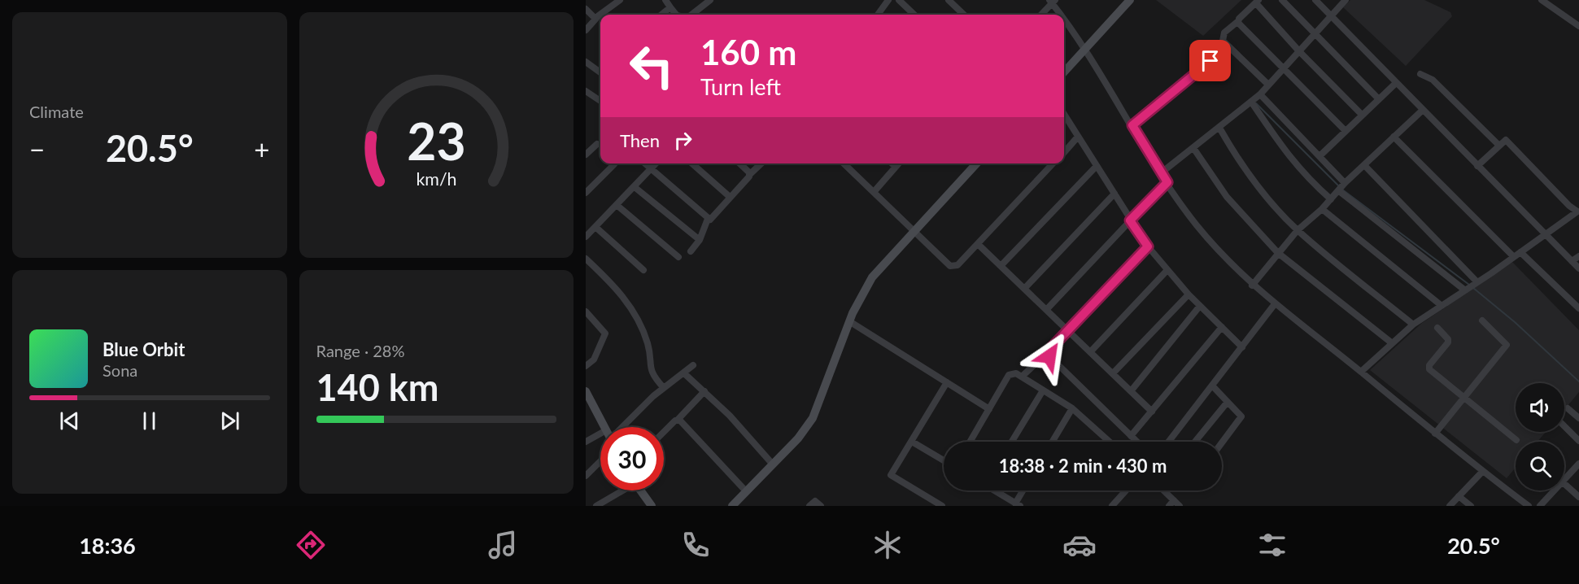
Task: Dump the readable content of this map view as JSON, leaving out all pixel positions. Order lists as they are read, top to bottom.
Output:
{
  "page": {
    "tile": [
      "Climate",
      ["Range · 28%", "140 km"]
    ],
    "turn": ["160 m", "Turn left"],
    "then": "Then",
    "heat": ["−", "20.5°", "+"],
    "song": ["Blue Orbit", "Sona"],
    "limit": "30",
    "trip": "18:38 · 2 min · 430 m",
    "tabs": ["18:36", "20.5°"],
    "gauge": ["23", "km/h"]
  }
}
